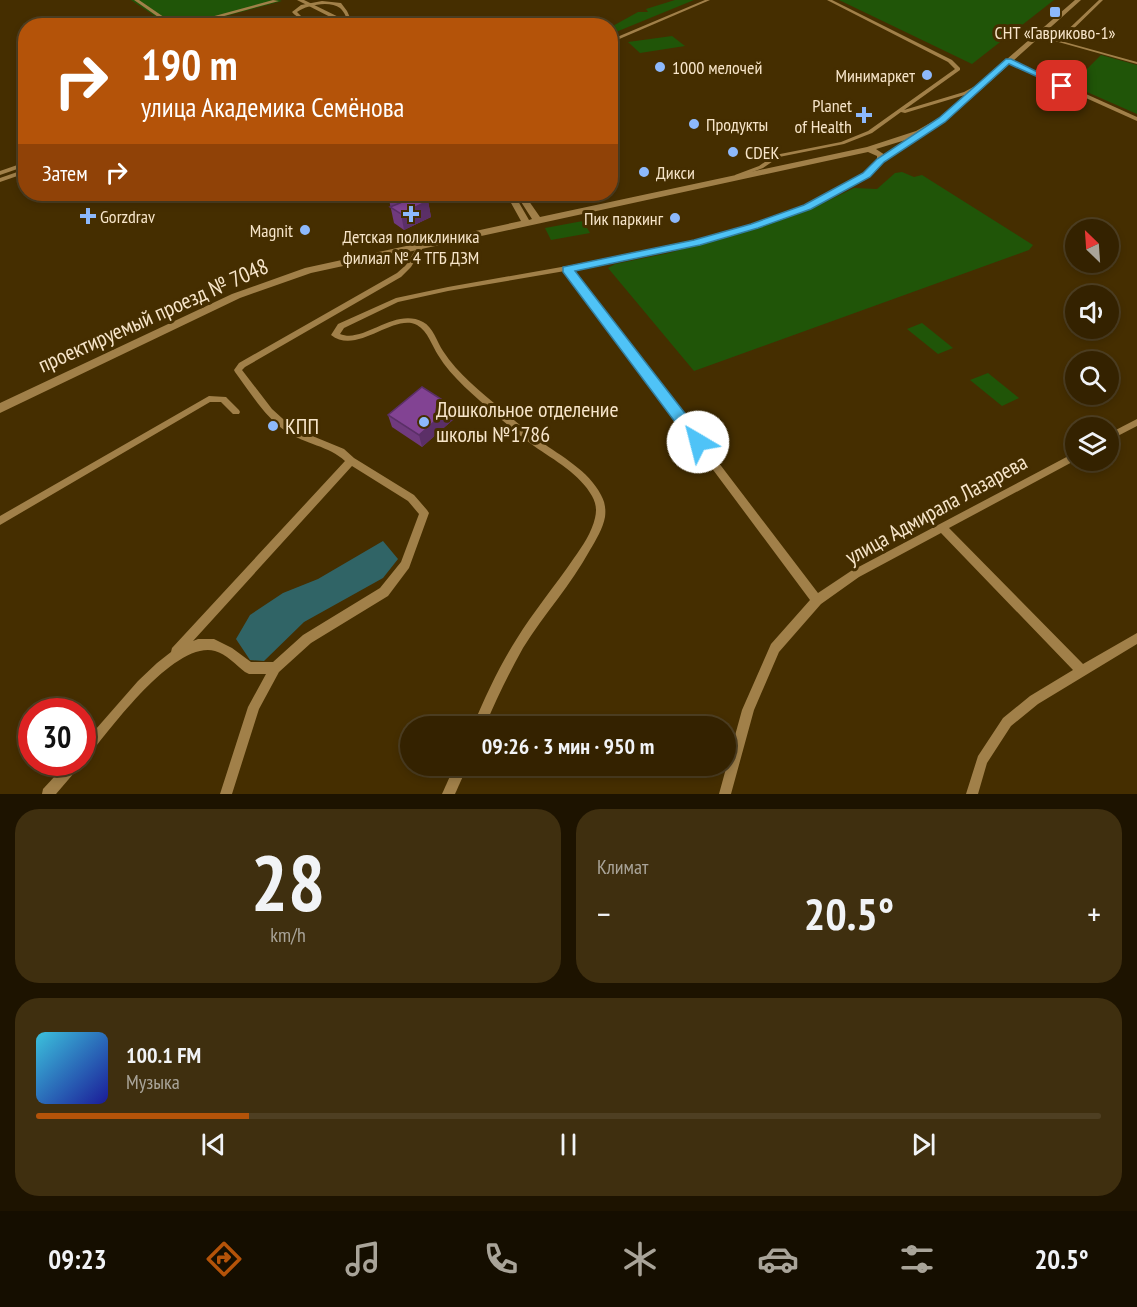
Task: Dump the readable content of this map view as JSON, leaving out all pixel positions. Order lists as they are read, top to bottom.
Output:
{
  "streets": {
    "main road": ["проектируемый проезд № 7048"],
    "street": ["улица Адмирала Лазарева"]
  },
  "places": {
    "transit": ["СНТ «Гавриково-1»"],
    "other": [
      "1000 мелочей",
      "Минимаркет",
      "Продукты",
      "CDEK",
      "Дикси",
      "Пик паркинг",
      "Magnit",
      "Дошкольное отделение школы №1786",
      "КПП"
    ],
    "health": ["Planet of Health", "Детская поликлиника филиал № 4 ТГБ ДЗМ", "Gorzdrav"]
  },
  "north": "top left",
  "page": {
    "turn": ["190 m", "улица Академика Семёнова"],
    "then": "Затем",
    "limit": "30",
    "trip": "09:26 · 3 мин · 950 m",
    "tile": [
      ["28", "km/h"],
      "Климат"
    ],
    "heat": ["−", "20.5°", "+"],
    "song": ["100.1 FM", "Музыка"],
    "tabs": ["09:23", "20.5°"]
  }
}
